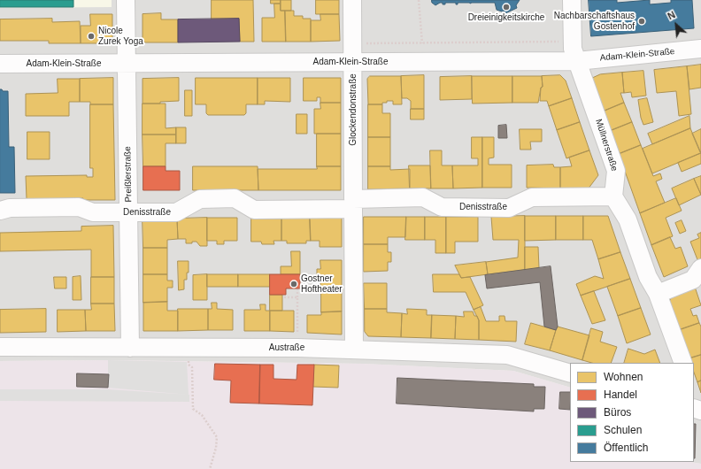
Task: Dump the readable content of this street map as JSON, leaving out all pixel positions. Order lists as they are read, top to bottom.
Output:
{
  "streets": {
    "street": [
      "Adam-Klein-Straße",
      "Glockendonstraße",
      "Müllnerstraße",
      "Preißlerstraße",
      "Denisstraße",
      "Austraße"
    ]
  },
  "crossings": [
    ["Adam-Klein-Straße", "Glockendonstraße"],
    ["Adam-Klein-Straße", "Müllnerstraße"],
    ["Adam-Klein-Straße", "Preißlerstraße"],
    ["Glockendonstraße", "Denisstraße"],
    ["Glockendonstraße", "Austraße"],
    ["Müllnerstraße", "Denisstraße"],
    ["Preißlerstraße", "Denisstraße"],
    ["Preißlerstraße", "Austraße"]
  ],
  "places": [
    "Dreieinigkeitskirche",
    "Nachbarschaftshaus Gostenhof",
    "Nicole Zurek Yoga",
    "Gostner Hoftheater"
  ],
  "legend": [
    "Wohnen",
    "Handel",
    "Büros",
    "Schulen",
    "Öffentlich"
  ],
  "north": "top left"
}
